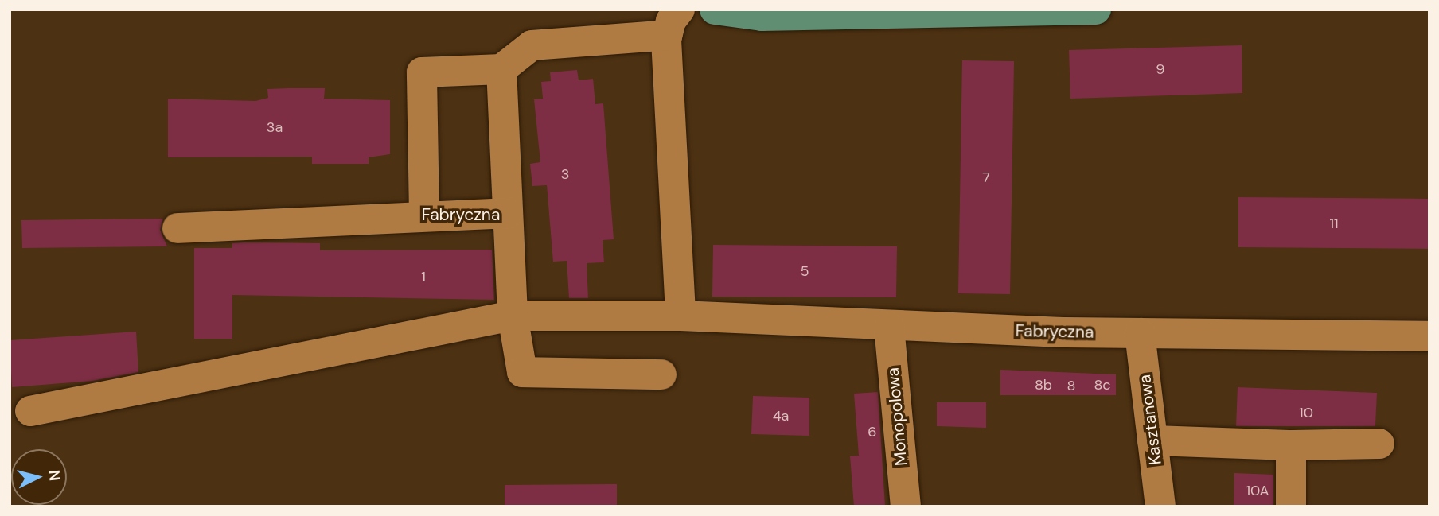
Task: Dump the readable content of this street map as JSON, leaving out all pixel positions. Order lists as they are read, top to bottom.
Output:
{
  "streets": {
    "street": ["Fabryczna", "Monopolowa", "Kasztanowa"]
  },
  "crossings": [
    ["Fabryczna", "Monopolowa"],
    ["Fabryczna", "Kasztanowa"]
  ],
  "house_numbers": [
    "9",
    "3a",
    "3",
    "7",
    "11",
    "5",
    "1",
    "8b",
    "8c",
    "8",
    "10",
    "4a",
    "6",
    "10A"
  ],
  "north": "right"
}
